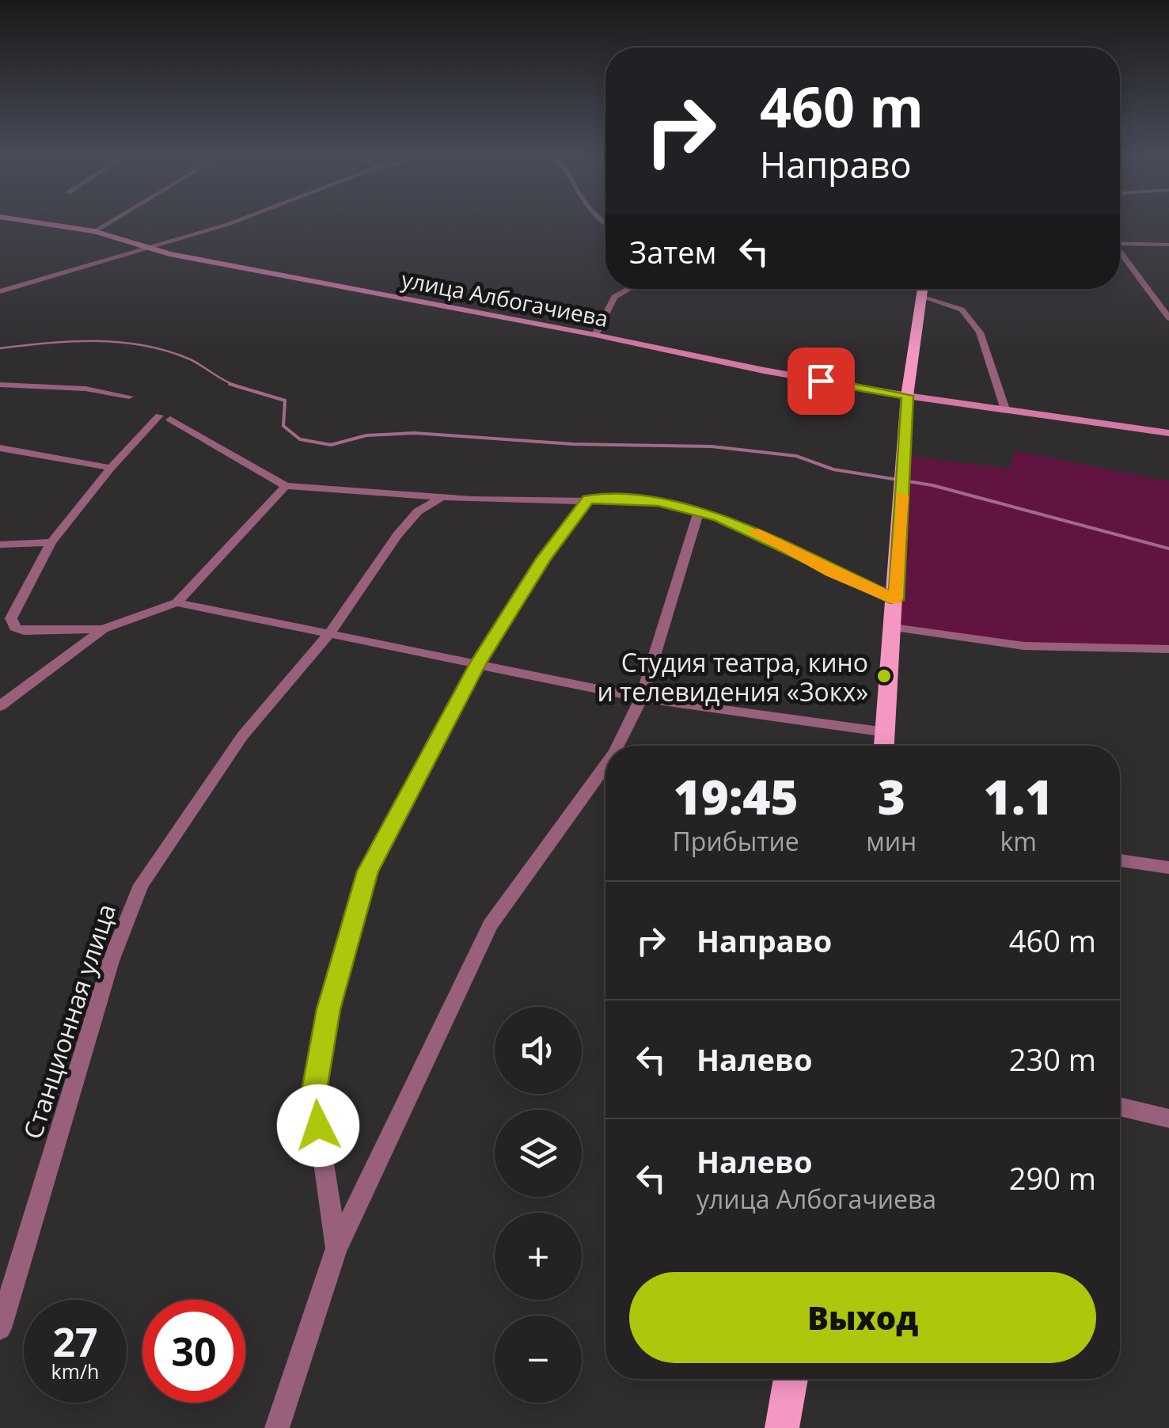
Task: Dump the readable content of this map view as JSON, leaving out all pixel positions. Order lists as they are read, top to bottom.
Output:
{
  "streets": {
    "street": ["улица Албогачиева", "Станционная улица"]
  },
  "places": ["Студия театра, кино и телевидения «Зокх»"],
  "page": {
    "turn": ["460 m", "Направо"],
    "then": "Затем",
    "eta": [
      "19:45",
      "Прибытие",
      "3",
      "мин",
      "1.1",
      "km"
    ],
    "list": [
      {
        "name": "Направо",
        "value": "460 m"
      },
      {
        "name": "Налево",
        "value": "230 m"
      },
      {
        "name": "Налево",
        "note": "улица Албогачиева",
        "value": "290 m"
      }
    ],
    "map_buttons": ["+", "−"],
    "buttons": "Выход",
    "speed": "27 km/h",
    "limit": "30"
  }
}
